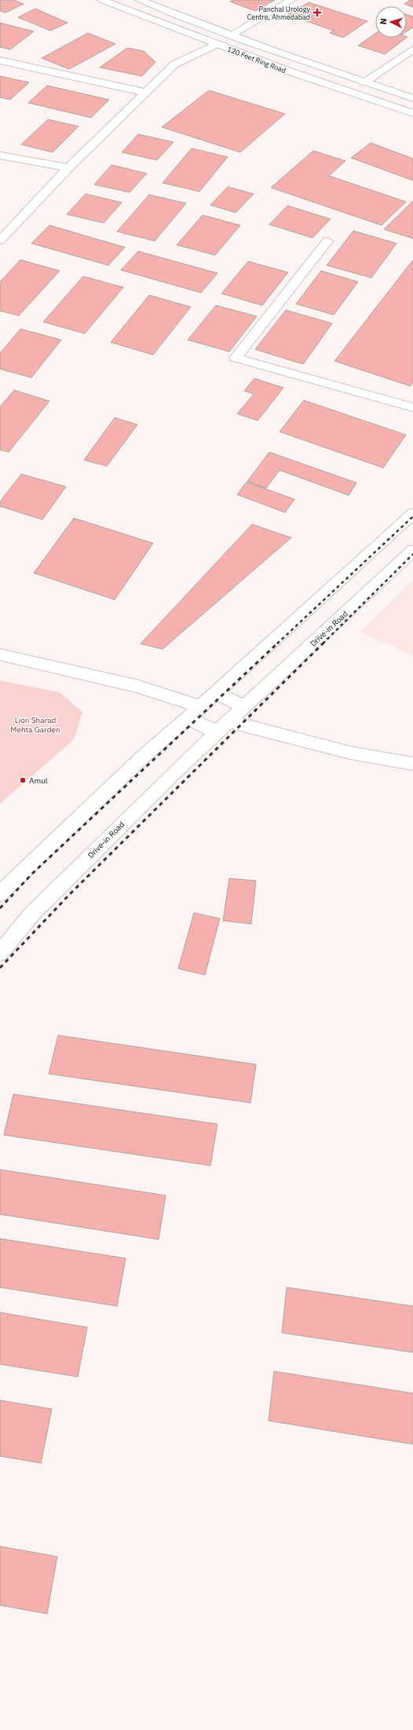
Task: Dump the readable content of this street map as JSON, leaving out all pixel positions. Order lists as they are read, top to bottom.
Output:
{
  "streets": {
    "main road": ["120 Feet Ring Road", "Drive-in Road"]
  },
  "parks": ["Lion Sharad Mehta Garden"],
  "places": {
    "health": ["Panchal Urology Centre, Ahmedabad"],
    "other": ["Amul"]
  },
  "north": "left"
}
